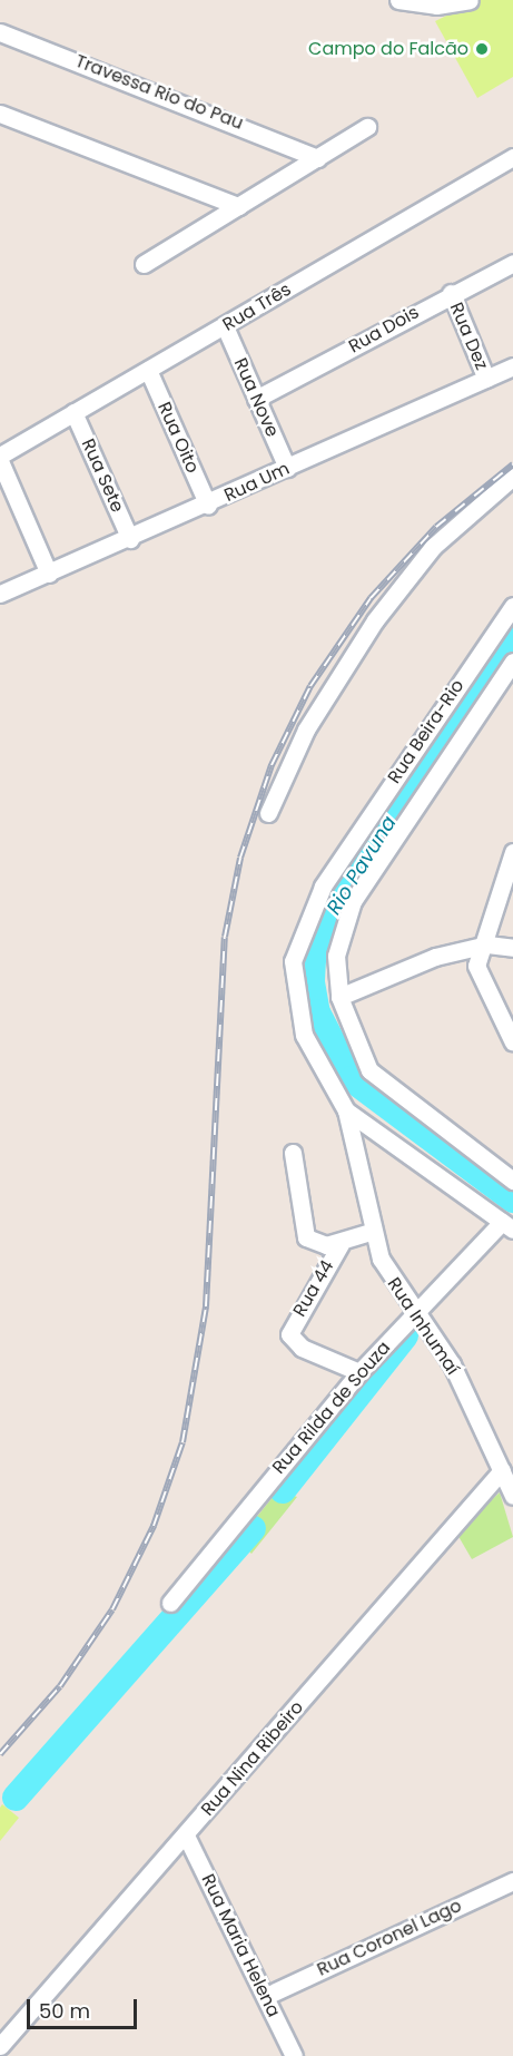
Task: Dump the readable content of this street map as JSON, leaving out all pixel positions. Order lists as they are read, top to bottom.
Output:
{
  "streets": {
    "street": [
      "Travessa Rio do Pau",
      "Rua Três",
      "Rua Dois",
      "Rua Dez",
      "Rua Nove",
      "Rua Oito",
      "Rua Sete",
      "Rua Um",
      "Rua Beira-Rio",
      "Rua 44",
      "Rua Inhumaí",
      "Rua Rilda de Souza",
      "Rua Nina Ribeiro",
      "Rua Coronel Lago",
      "Rua Maria Helena"
    ]
  },
  "crossings": [
    ["Rua Três", "Rua Nove"],
    ["Rua Três", "Rua Oito"],
    ["Rua Três", "Rua Sete"],
    ["Rua Dois", "Rua Dez"],
    ["Rua Dois", "Rua Nove"],
    ["Rua Dez", "Rua Um"],
    ["Rua Nove", "Rua Um"],
    ["Rua Oito", "Rua Um"],
    ["Rua Sete", "Rua Um"],
    ["Rua Beira-Rio", "Rua Inhumaí"],
    ["Rua Beira-Rio", "Rua Rilda de Souza"],
    ["Rua 44", "Rua Rilda de Souza"],
    ["Rua Inhumaí", "Rua Rilda de Souza"],
    ["Rua Inhumaí", "Rua Nina Ribeiro"],
    ["Rua Nina Ribeiro", "Rua Maria Helena"],
    ["Rua Coronel Lago", "Rua Maria Helena"]
  ],
  "water": ["Rio Pavuna"],
  "places": ["Campo do Falcão"],
  "scale_bar": "50 m"
}
